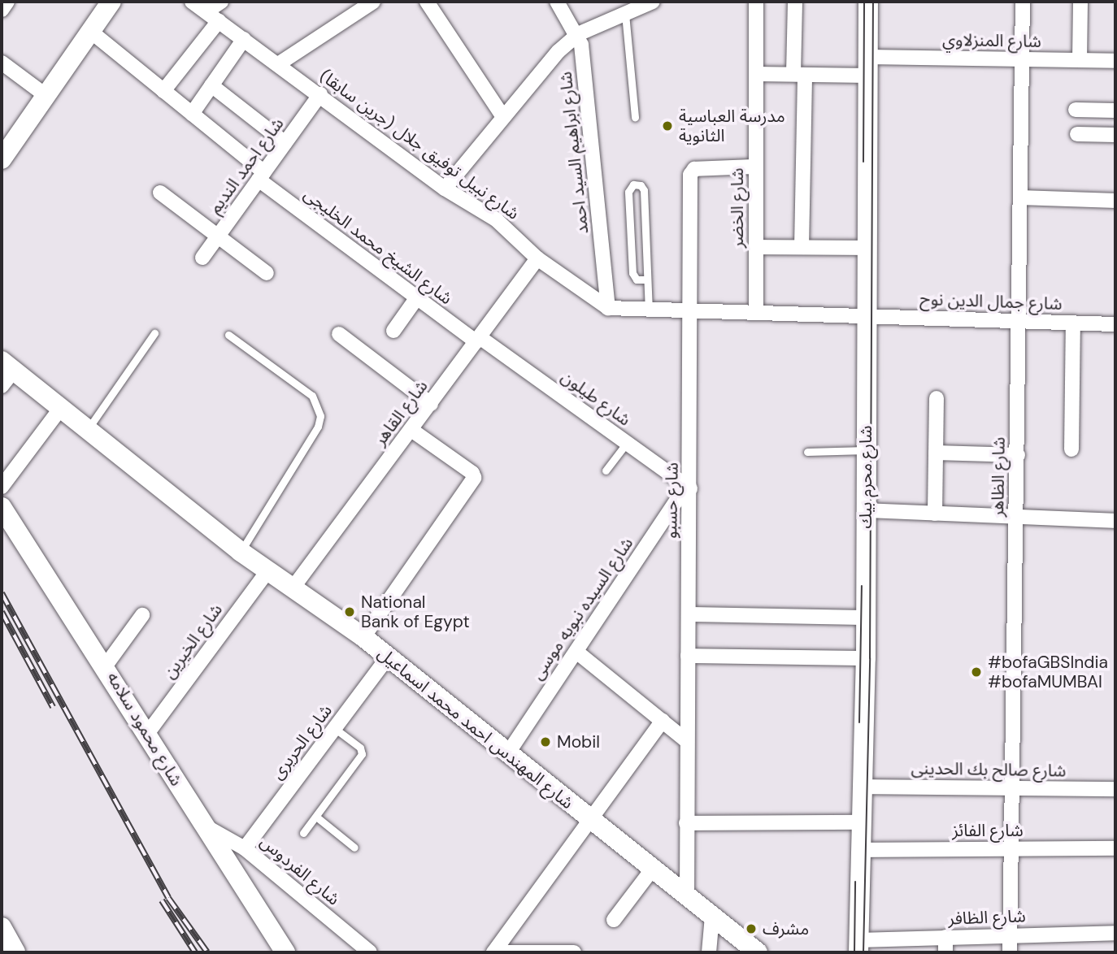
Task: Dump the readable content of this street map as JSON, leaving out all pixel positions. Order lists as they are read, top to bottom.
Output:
{
  "streets": {
    "street": [
      "شارع المنزلاوي",
      "شارع نبيل توفيق جلال (جرين سابقا)",
      "شارع ابراهيم السيد احمد",
      "شارع احمد النديم",
      "شارع الخضر",
      "شارع الشيخ محمد الخليجى",
      "شارع جمال الدين نوح",
      "شارع طيلون",
      "شارع القاهر",
      "شارع محرم بيك",
      "شارع الظاهر",
      "شارع حسبو",
      "شارع السيده نبويه موسى",
      "شارع الخيرين",
      "شارع المهندس احمد محمد اسماعيل",
      "شارع محمود سلامه",
      "شارع الحريرى",
      "شارع صالح بك الحدينى",
      "شارع الفائز",
      "شارع الفردوس",
      "شارع الظافر"
    ]
  },
  "crossings": [
    ["شارع المنزلاوي", "شارع الخضر"],
    ["شارع المنزلاوي", "شارع محرم بيك"],
    ["شارع المنزلاوي", "شارع الظاهر"],
    ["شارع نبيل توفيق جلال (جرين سابقا)", "شارع ابراهيم السيد احمد"],
    ["شارع نبيل توفيق جلال (جرين سابقا)", "شارع احمد النديم"],
    ["شارع نبيل توفيق جلال (جرين سابقا)", "شارع القاهر"],
    ["شارع احمد النديم", "شارع الشيخ محمد الخليجى"],
    ["شارع الخضر", "شارع حسبو"],
    ["شارع الشيخ محمد الخليجى", "شارع طيلون"],
    ["شارع الشيخ محمد الخليجى", "شارع القاهر"],
    ["شارع جمال الدين نوح", "شارع محرم بيك"],
    ["شارع جمال الدين نوح", "شارع الظاهر"],
    ["شارع طيلون", "شارع القاهر"],
    ["شارع طيلون", "شارع حسبو"],
    ["شارع طيلون", "شارع السيده نبويه موسى"],
    ["شارع القاهر", "شارع المهندس احمد محمد اسماعيل"],
    ["شارع محرم بيك", "شارع صالح بك الحدينى"],
    ["شارع محرم بيك", "شارع الفائز"],
    ["شارع محرم بيك", "شارع الظافر"],
    ["شارع الظاهر", "شارع صالح بك الحدينى"],
    ["شارع الظاهر", "شارع الفائز"],
    ["شارع الظاهر", "شارع الظافر"],
    ["شارع حسبو", "شارع السيده نبويه موسى"],
    ["شارع حسبو", "شارع المهندس احمد محمد اسماعيل"],
    ["شارع السيده نبويه موسى", "شارع المهندس احمد محمد اسماعيل"],
    ["شارع الخيرين", "شارع المهندس احمد محمد اسماعيل"],
    ["شارع الخيرين", "شارع محمود سلامه"],
    ["شارع المهندس احمد محمد اسماعيل", "شارع الحريرى"],
    ["شارع محمود سلامه", "شارع الفردوس"],
    ["شارع الحريرى", "شارع الفردوس"]
  ],
  "places": [
    "مدرسة العباسية الثانوية",
    "National Bank of Egypt",
    "#bofaGBSIndia #bofaMUMBAI",
    "Mobil",
    "مشرف"
  ]
}
